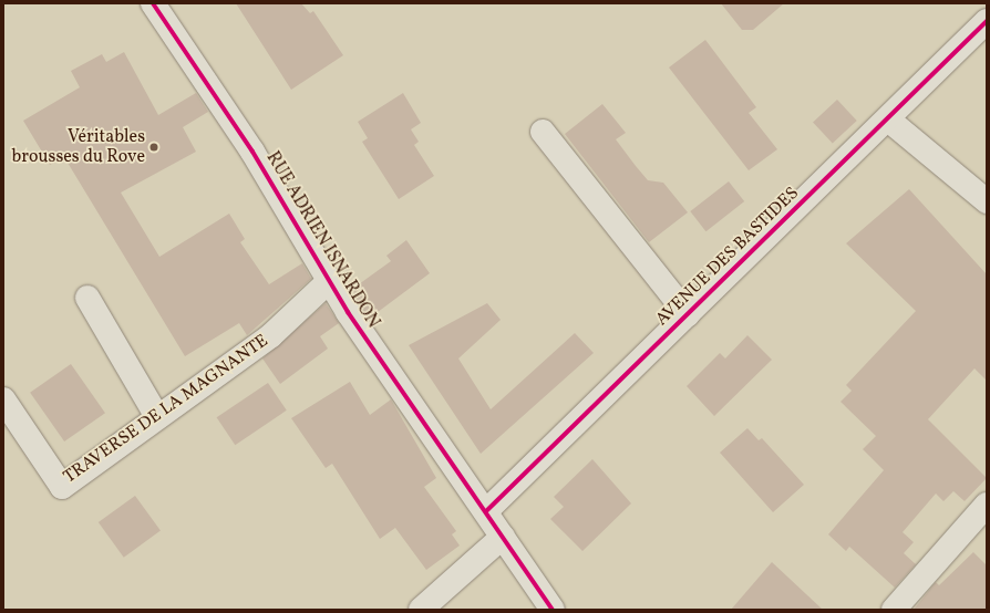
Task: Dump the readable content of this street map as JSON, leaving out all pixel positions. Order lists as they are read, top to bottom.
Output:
{
  "streets": {
    "street": ["RUE ADRIEN ISNARDON", "AVENUE DES BASTIDES", "TRAVERSE DE LA MAGNANTE"]
  },
  "crossings": [
    ["RUE ADRIEN ISNARDON", "AVENUE DES BASTIDES"],
    ["RUE ADRIEN ISNARDON", "TRAVERSE DE LA MAGNANTE"]
  ],
  "places": ["Véritables brousses du Rove"]
}
